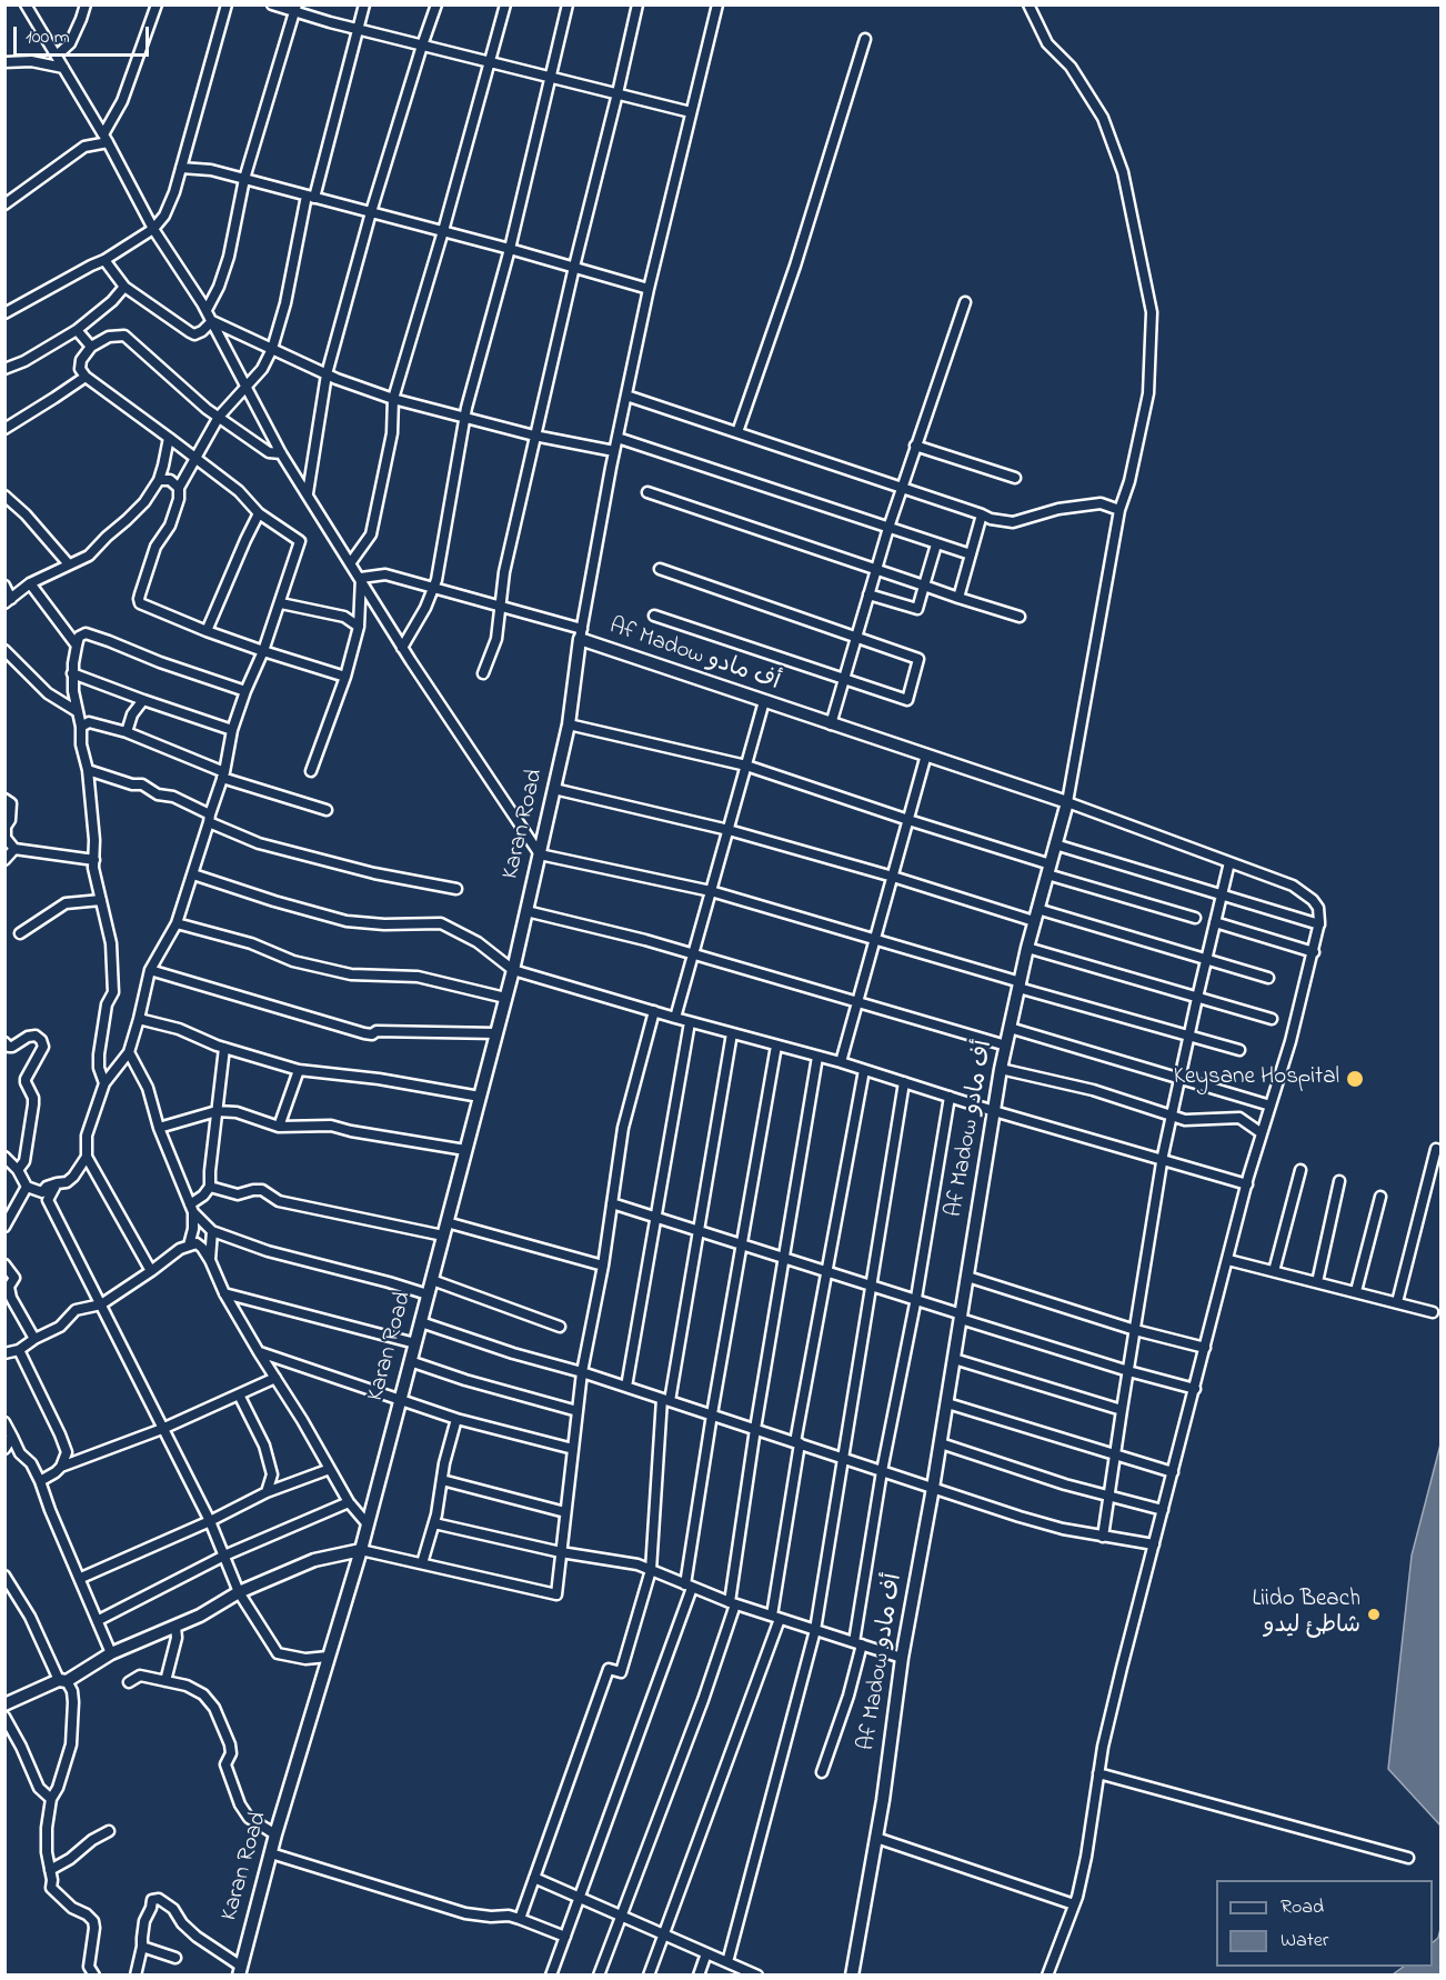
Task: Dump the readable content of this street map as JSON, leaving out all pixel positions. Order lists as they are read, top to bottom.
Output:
{
  "streets": {
    "street": ["Af Madow أف مادو", "Karan Road"]
  },
  "crossings": [
    ["Af Madow أف مادو", "Karan Road"]
  ],
  "places": ["Keysane Hospital", "Liido Beach شاطئ ليدو"],
  "legend": ["Road", "Water"],
  "scale_bar": "100 m"
}
